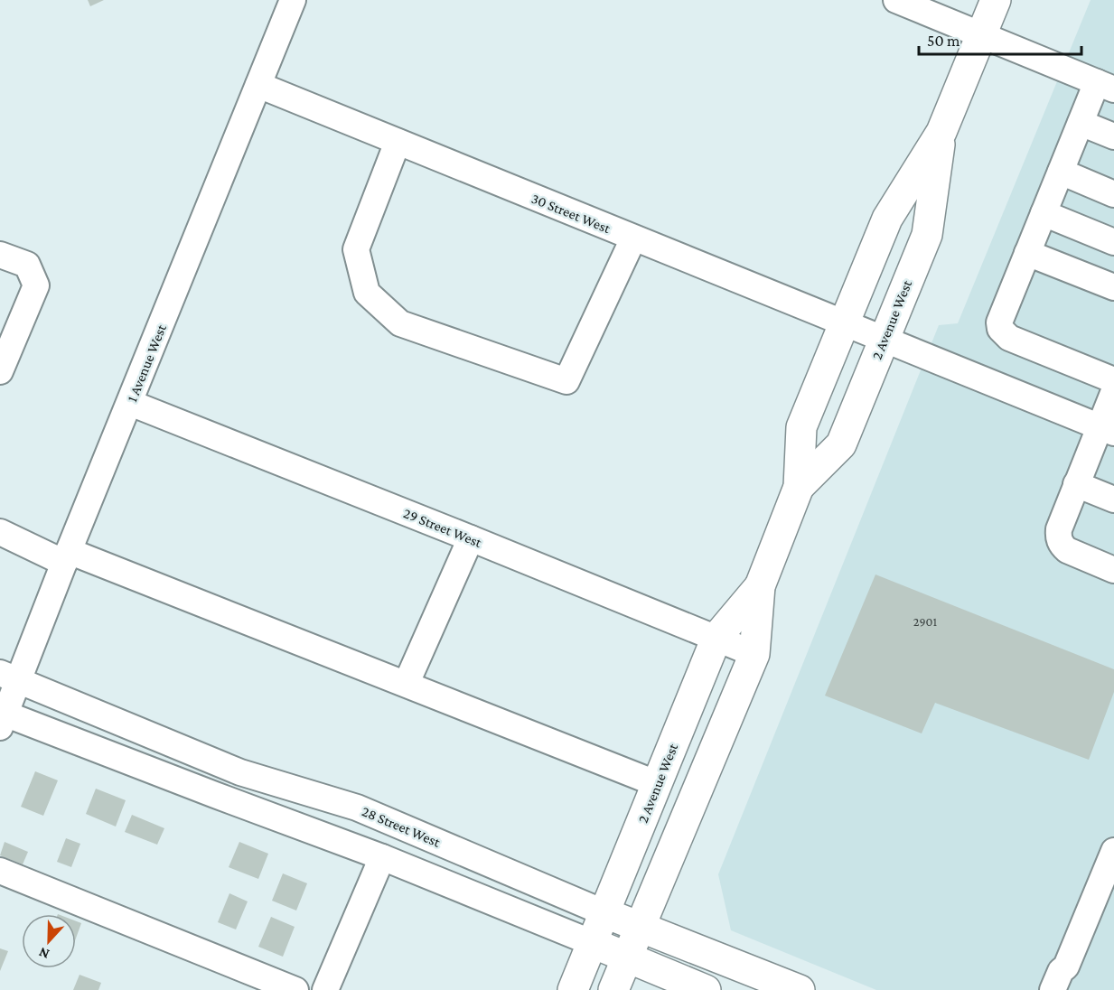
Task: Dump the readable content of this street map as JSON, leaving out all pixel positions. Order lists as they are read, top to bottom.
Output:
{
  "streets": {
    "main road": ["2 Avenue West", "28 Street West"],
    "street": ["30 Street West", "1 Avenue West", "29 Street West"]
  },
  "crossings": [
    ["30 Street West", "2 Avenue West"],
    ["30 Street West", "1 Avenue West"],
    ["2 Avenue West", "29 Street West"],
    ["2 Avenue West", "28 Street West"],
    ["1 Avenue West", "29 Street West"],
    ["1 Avenue West", "28 Street West"]
  ],
  "house_numbers": ["2901"],
  "scale_bar": "50 m",
  "north": "bottom"
}
